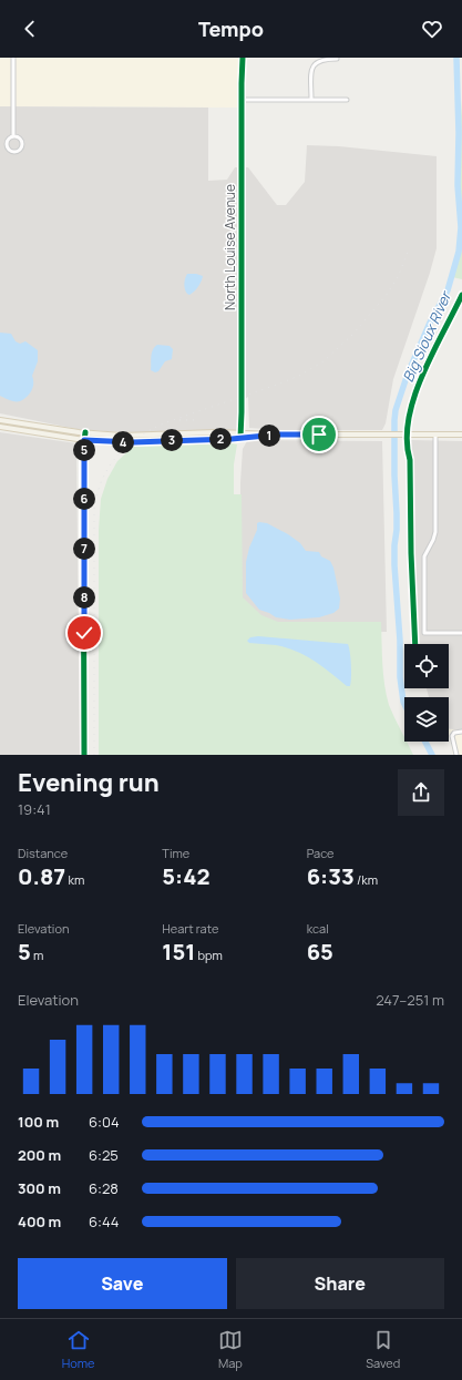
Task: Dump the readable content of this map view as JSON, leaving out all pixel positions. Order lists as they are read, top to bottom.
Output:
{
  "streets": {
    "street": ["North Louise Avenue"]
  },
  "water": ["Big Sioux River"],
  "page": {
    "header": "Tempo",
    "pins": [
      "1",
      "2",
      "3",
      "4",
      "5",
      "6",
      "7",
      "8"
    ],
    "heading": ["Evening run", "19:41"],
    "stats": [
      ["Distance", "0.87 km"],
      ["Time", "5:42"],
      ["Pace", "6:33 /km"],
      ["Elevation", "5 m"],
      ["Heart rate", "151 bpm"],
      ["kcal", "65"]
    ],
    "chart": ["Elevation", "247–251 m"],
    "list": [
      {
        "name": "100 m",
        "note": "6:04"
      },
      {
        "name": "200 m",
        "note": "6:25"
      },
      {
        "name": "300 m",
        "note": "6:28"
      },
      {
        "name": "400 m",
        "note": "6:44"
      }
    ],
    "buttons": ["Save", "Share"],
    "tabs": ["Home", "Map", "Saved"]
  }
}
